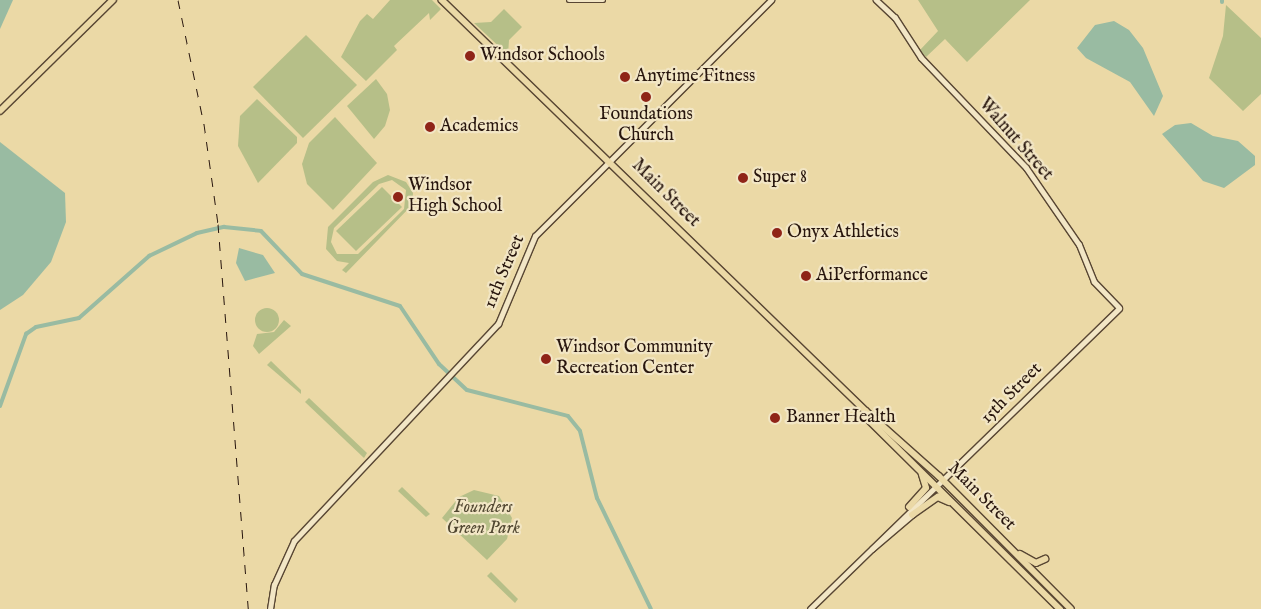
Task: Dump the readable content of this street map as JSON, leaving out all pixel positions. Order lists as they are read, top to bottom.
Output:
{
  "streets": {
    "main road": ["Main Street"],
    "street": ["Walnut Street", "11th Street", "15th Street"]
  },
  "crossings": [
    ["Walnut Street", "15th Street"],
    ["Main Street", "11th Street"],
    ["Main Street", "15th Street"]
  ],
  "parks": ["Founders Green Park"],
  "places": [
    "Windsor Schools",
    "Anytime Fitness",
    "Foundations Church",
    "Academics",
    "Super 8",
    "Windsor High School",
    "Onyx Athletics",
    "AiPerformance",
    "Windsor Community Recreation Center",
    "Banner Health"
  ]
}
